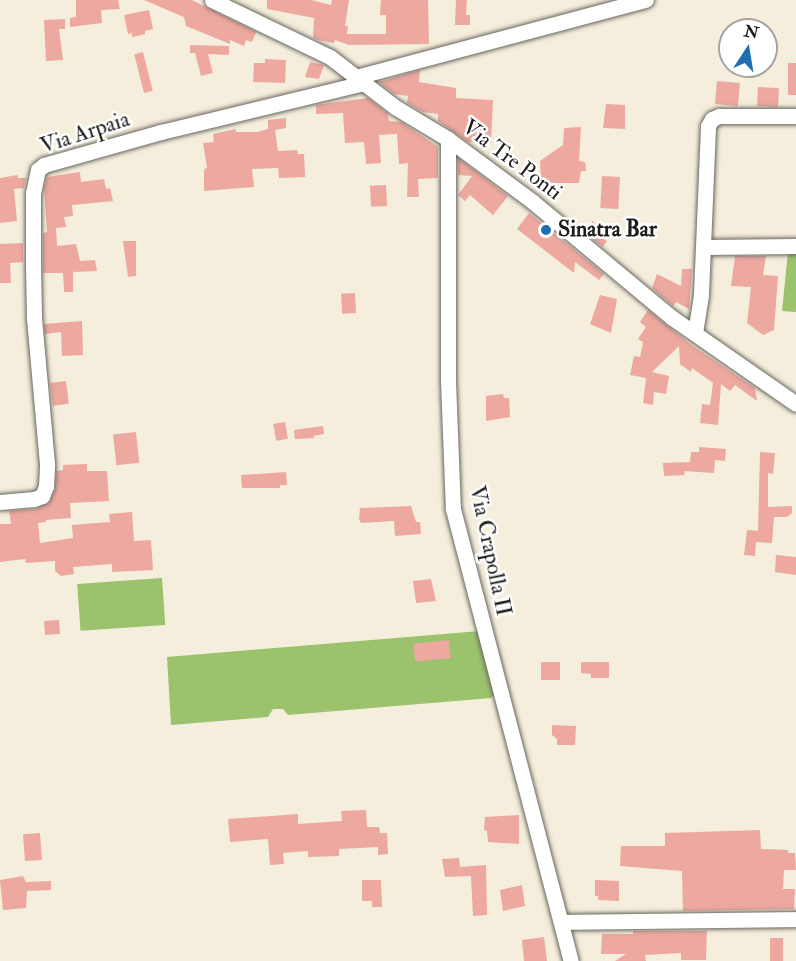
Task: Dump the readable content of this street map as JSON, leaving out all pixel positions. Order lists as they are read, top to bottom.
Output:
{
  "streets": {
    "street": ["Via Arpaia", "Via Tre Ponti", "Via Crapolla II"]
  },
  "crossings": [
    ["Via Arpaia", "Via Tre Ponti"],
    ["Via Tre Ponti", "Via Crapolla II"]
  ],
  "places": ["Sinatra Bar"],
  "north": "top"
}
